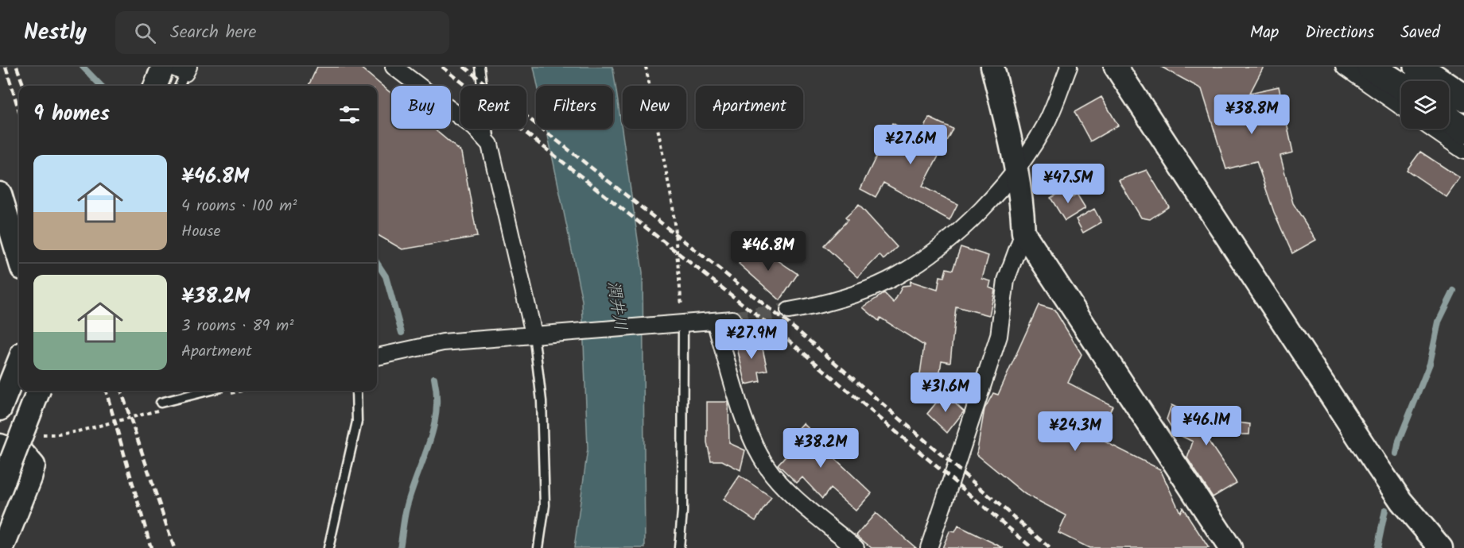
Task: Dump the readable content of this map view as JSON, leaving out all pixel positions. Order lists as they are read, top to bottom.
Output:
{
  "water": ["潤井川"],
  "page": {
    "header": "Nestly",
    "search": "Search here",
    "nav": ["Map", "Directions", "Saved"],
    "chip": [
      "Buy",
      "Rent",
      "Filters",
      "New",
      "Apartment"
    ],
    "heading": "9 homes",
    "price": [
      "¥38.8M",
      "¥27.6M",
      "¥47.5M",
      "¥46.8M",
      "¥27.9M",
      "¥31.6M",
      "¥46.1M",
      "¥24.3M",
      "¥38.2M"
    ],
    "list": [
      {
        "name": "¥46.8M",
        "note": "4 rooms · 100 m² · House"
      },
      {
        "name": "¥38.2M",
        "note": "3 rooms · 89 m² · Apartment"
      }
    ]
  }
}
